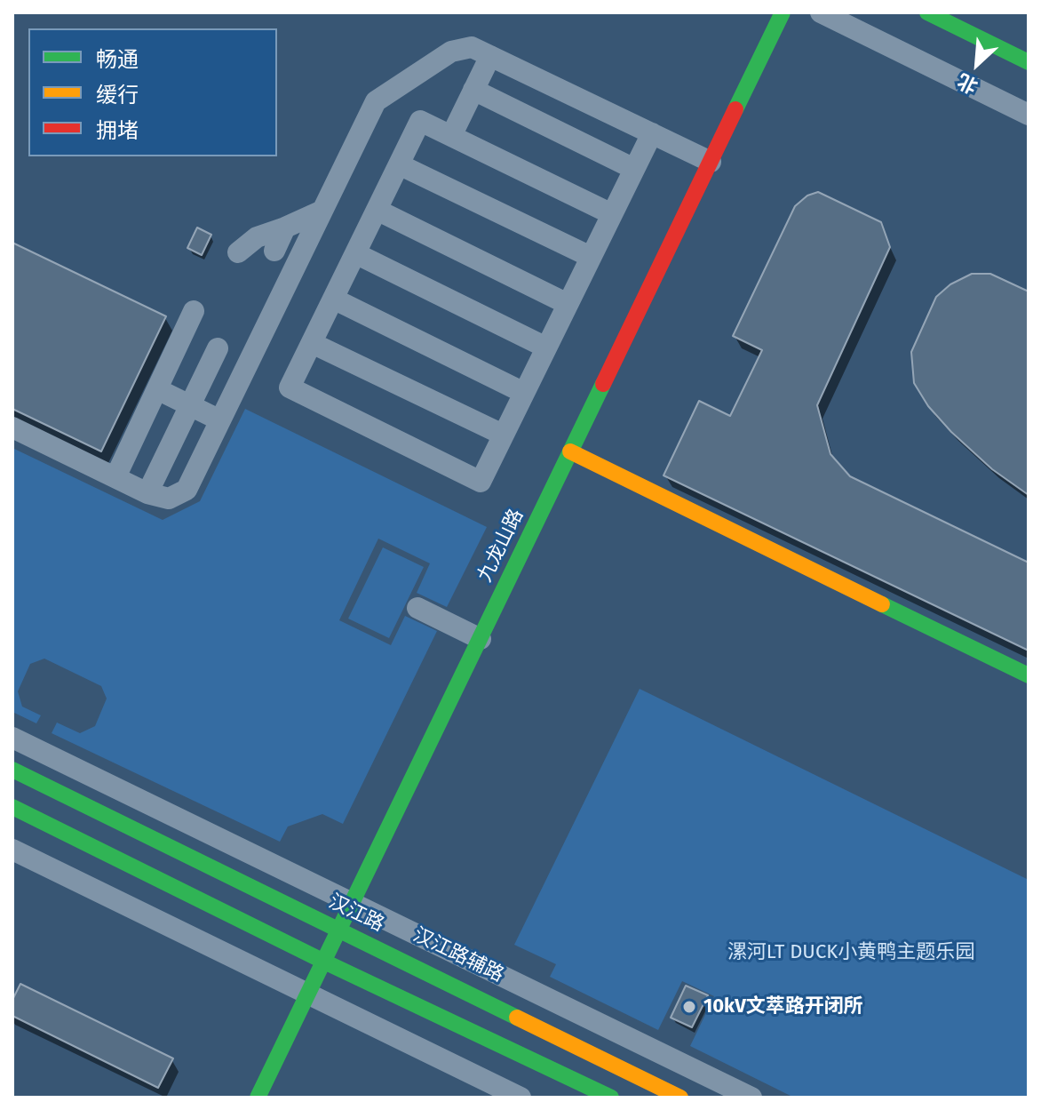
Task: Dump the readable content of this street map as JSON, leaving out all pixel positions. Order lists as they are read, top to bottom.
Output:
{
  "streets": {
    "street": ["九龙山路", "汉江路", "汉江路辅路"]
  },
  "crossings": [
    ["九龙山路", "汉江路"],
    ["九龙山路", "汉江路辅路"]
  ],
  "parks": ["漯河LT DUCK小黄鸭主题乐园"],
  "places": ["10kV文萃路开闭所"],
  "legend": ["畅通", "缓行", "拥堵"],
  "north": "bottom left"
}
